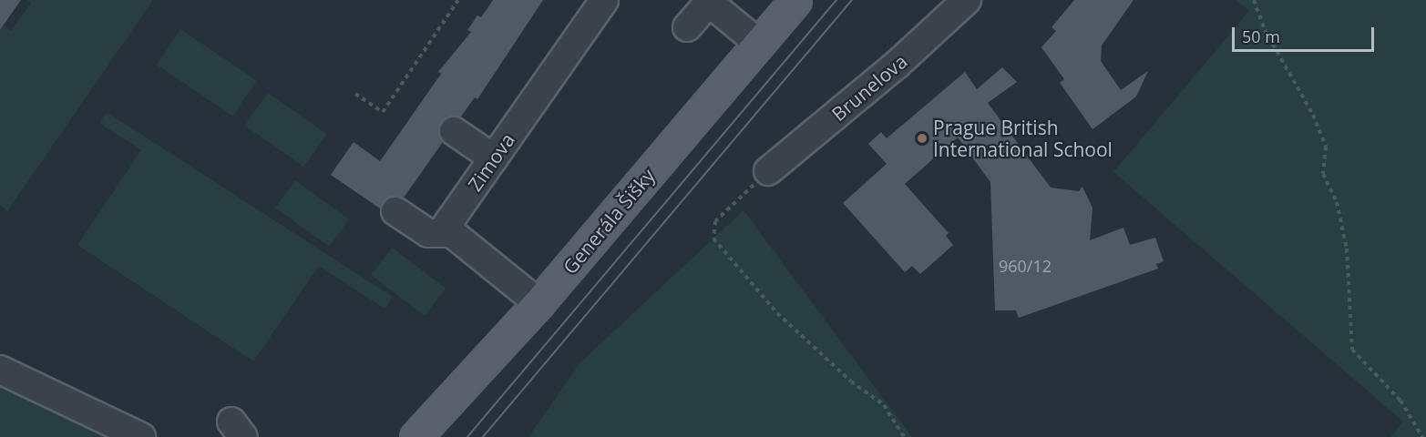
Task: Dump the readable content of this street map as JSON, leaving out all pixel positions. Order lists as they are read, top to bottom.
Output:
{
  "streets": {
    "main road": ["Generála Šišky"],
    "street": ["Brunelova", "Zimova"]
  },
  "places": ["Prague British International School"],
  "house_numbers": ["960/12"],
  "scale_bar": "50 m"
}
